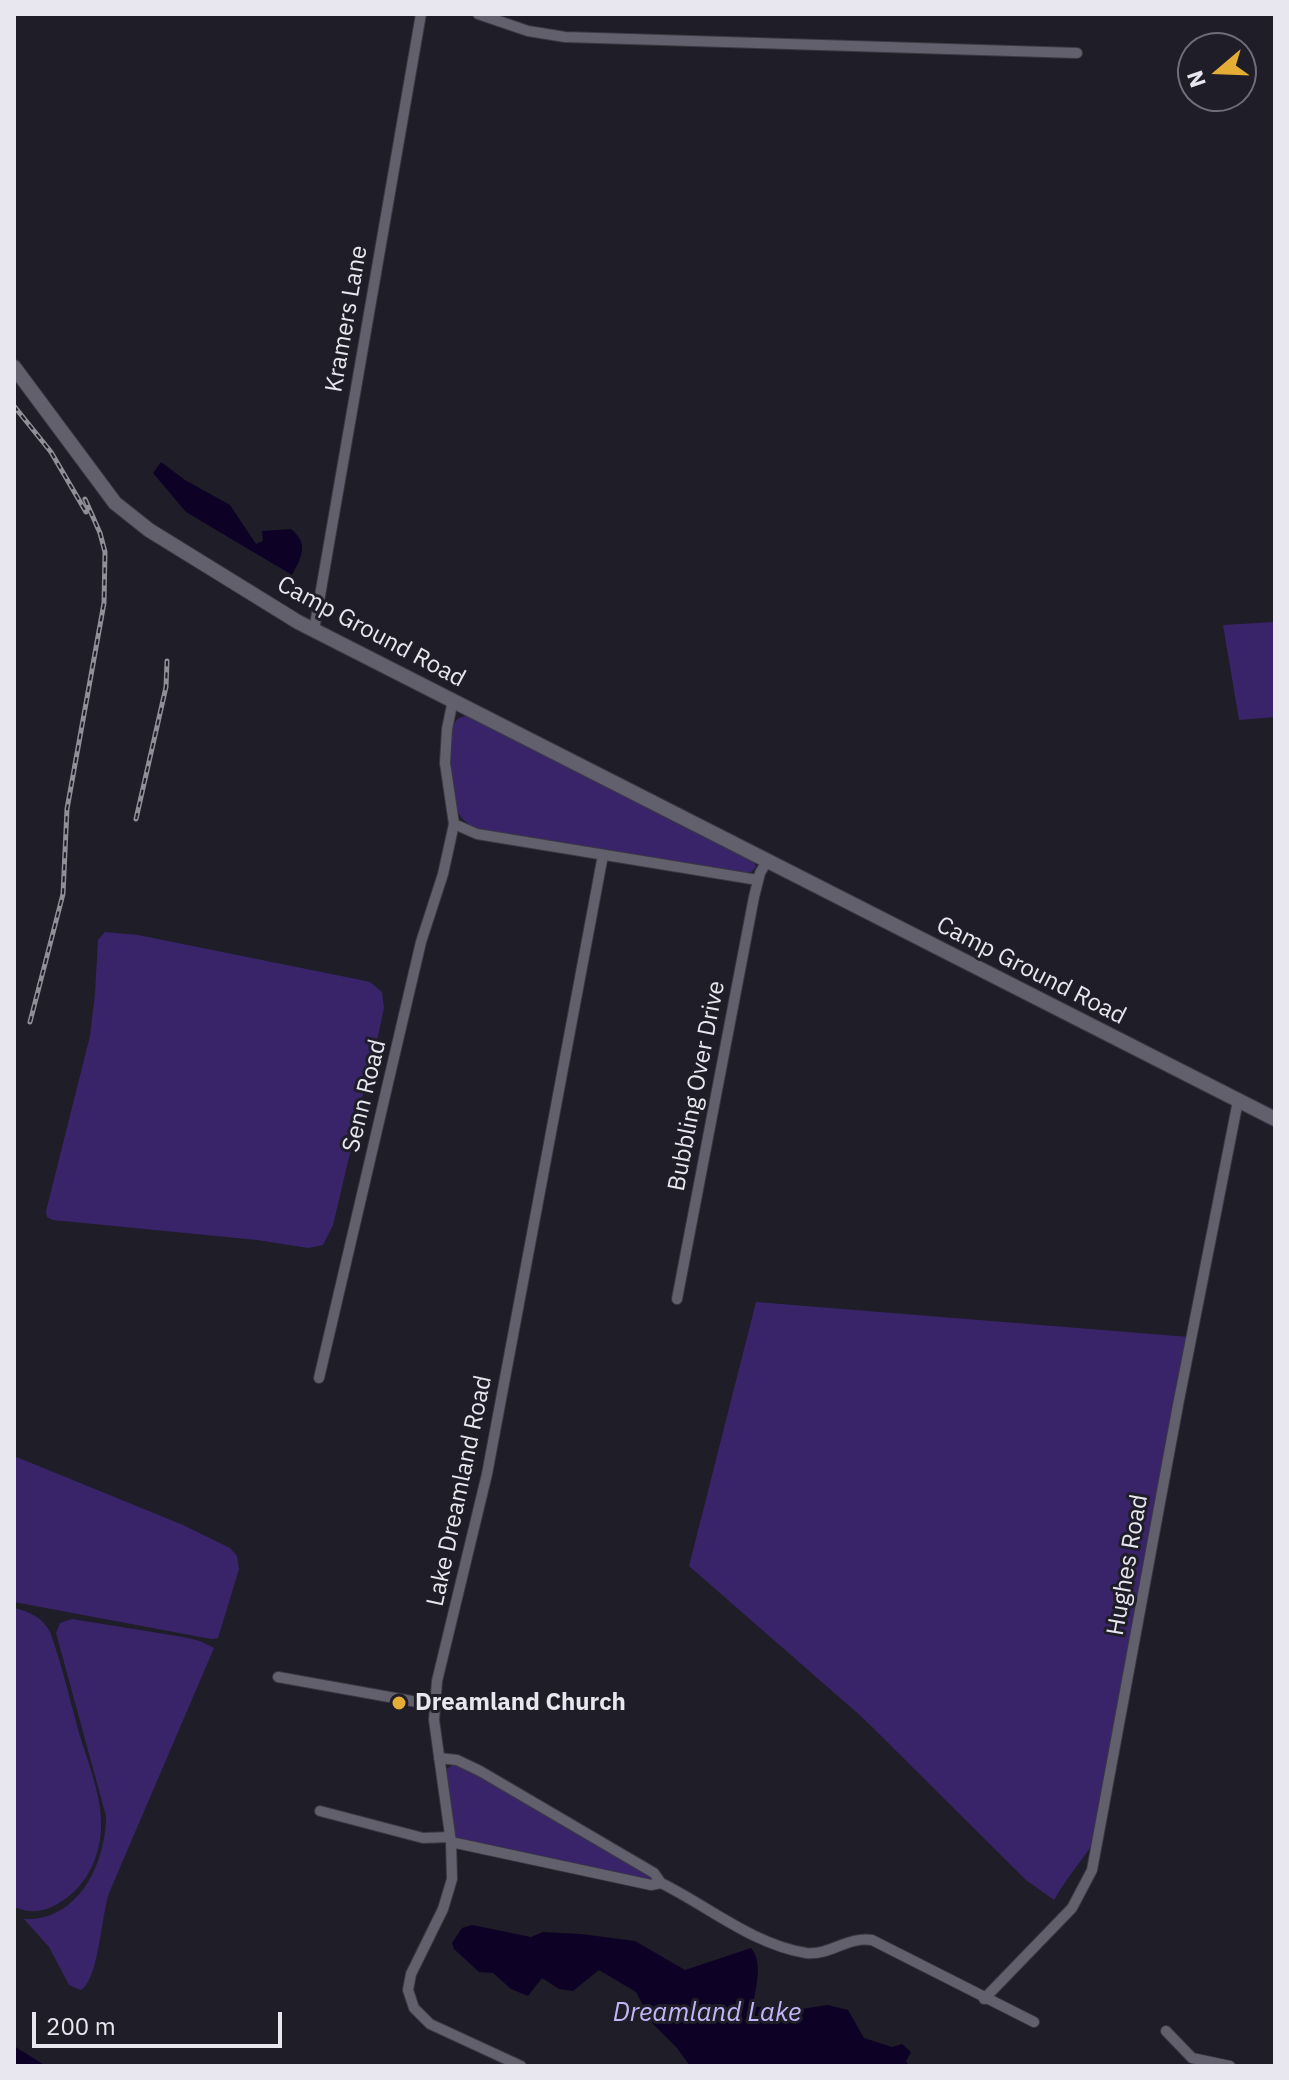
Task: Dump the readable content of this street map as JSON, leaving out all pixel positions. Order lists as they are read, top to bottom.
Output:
{
  "streets": {
    "street": [
      "Kramers Lane",
      "Camp Ground Road",
      "Bubbling Over Drive",
      "Senn Road",
      "Lake Dreamland Road",
      "Hughes Road"
    ]
  },
  "crossings": [
    ["Kramers Lane", "Camp Ground Road"],
    ["Camp Ground Road", "Hughes Road"]
  ],
  "water": ["Dreamland Lake"],
  "places": ["Dreamland Church"],
  "scale_bar": "200 m",
  "north": "left"
}
